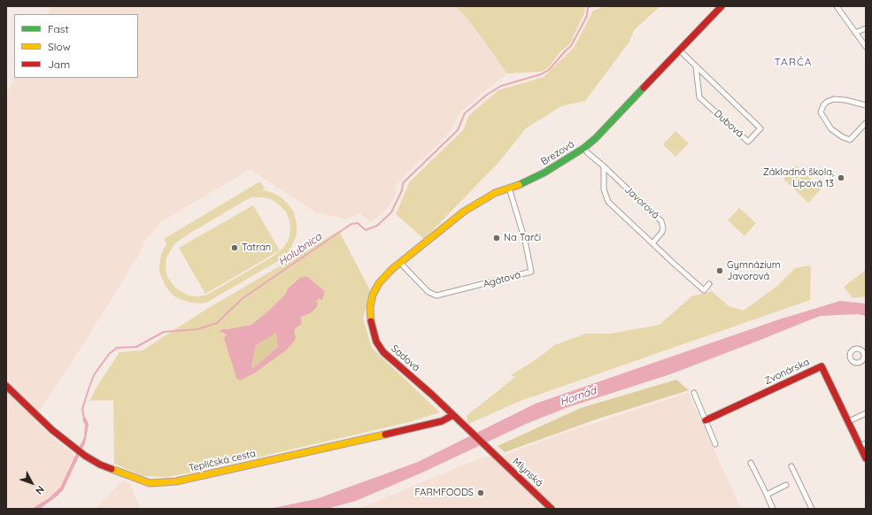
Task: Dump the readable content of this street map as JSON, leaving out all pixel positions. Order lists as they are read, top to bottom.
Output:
{
  "streets": {
    "street": [
      "Dubová",
      "Brezová",
      "Javorová",
      "Agátová",
      "Sadová",
      "Zvonárska",
      "Tepličská cesta",
      "Mlynská"
    ]
  },
  "crossings": [
    ["Dubová", "Brezová"],
    ["Brezová", "Javorová"],
    ["Brezová", "Agátová"],
    ["Brezová", "Sadová"],
    ["Sadová", "Tepličská cesta"],
    ["Sadová", "Mlynská"],
    ["Tepličská cesta", "Mlynská"]
  ],
  "districts": ["TARČA"],
  "water": ["Holubnica", "Hornád"],
  "places": [
    "Základná škola, Lipová 13",
    "Na Tarči",
    "Tatran",
    "Gymnázium Javorová",
    "FARMFOODS"
  ],
  "legend": ["Fast", "Slow", "Jam"],
  "north": "bottom right"
}
